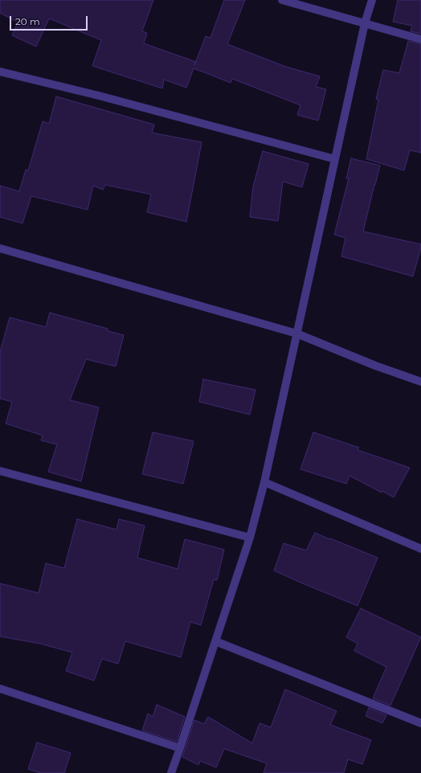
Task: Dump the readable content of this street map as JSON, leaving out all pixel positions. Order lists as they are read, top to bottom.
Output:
{
  "scale_bar": "20 m"
}
